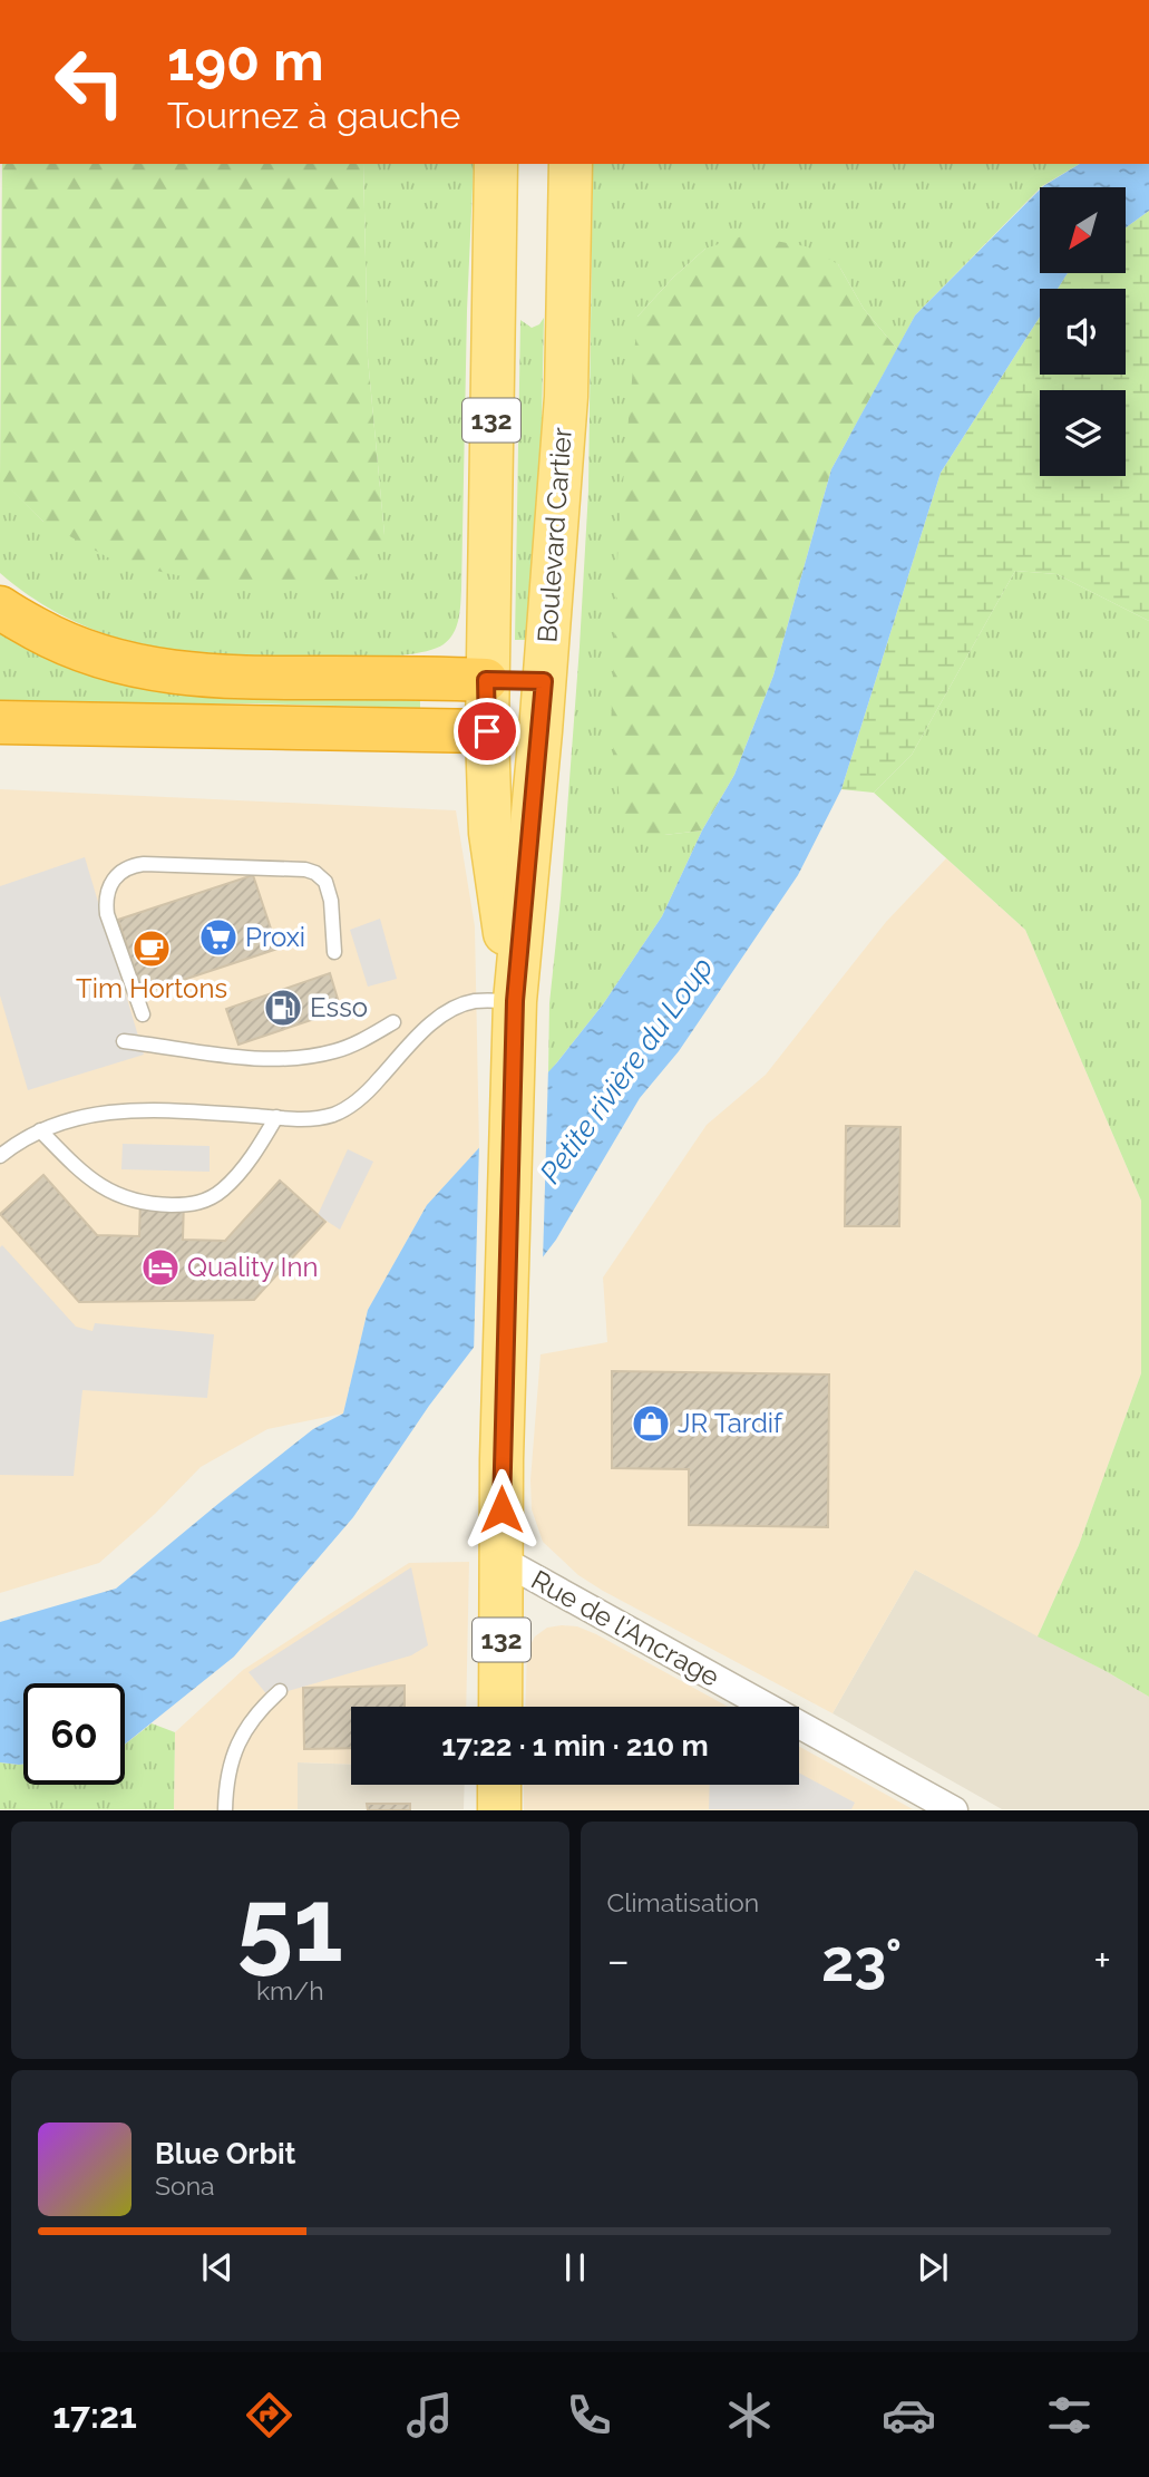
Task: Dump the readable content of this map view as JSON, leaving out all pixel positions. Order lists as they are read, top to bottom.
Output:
{
  "streets": {
    "main road": ["132", "Boulevard Cartier"],
    "street": ["Rue de l'Ancrage"]
  },
  "crossings": [
    ["Boulevard Cartier", "Rue de l'Ancrage"]
  ],
  "water": ["Petite rivière du Loup"],
  "places": {
    "supermarket": ["Proxi"],
    "cafe": ["Tim Hortons"],
    "fuel station": ["Esso"],
    "hotel": ["Quality Inn"],
    "shop": ["JR Tardif"]
  },
  "north": "bottom left",
  "page": {
    "turn": ["190 m", "Tournez à gauche"],
    "limit": "60",
    "trip": "17:22 · 1 min · 210 m",
    "tile": [
      ["51", "km/h"],
      "Climatisation"
    ],
    "heat": ["−", "23°", "+"],
    "song": ["Blue Orbit", "Sona"],
    "tabs": "17:21"
  }
}
